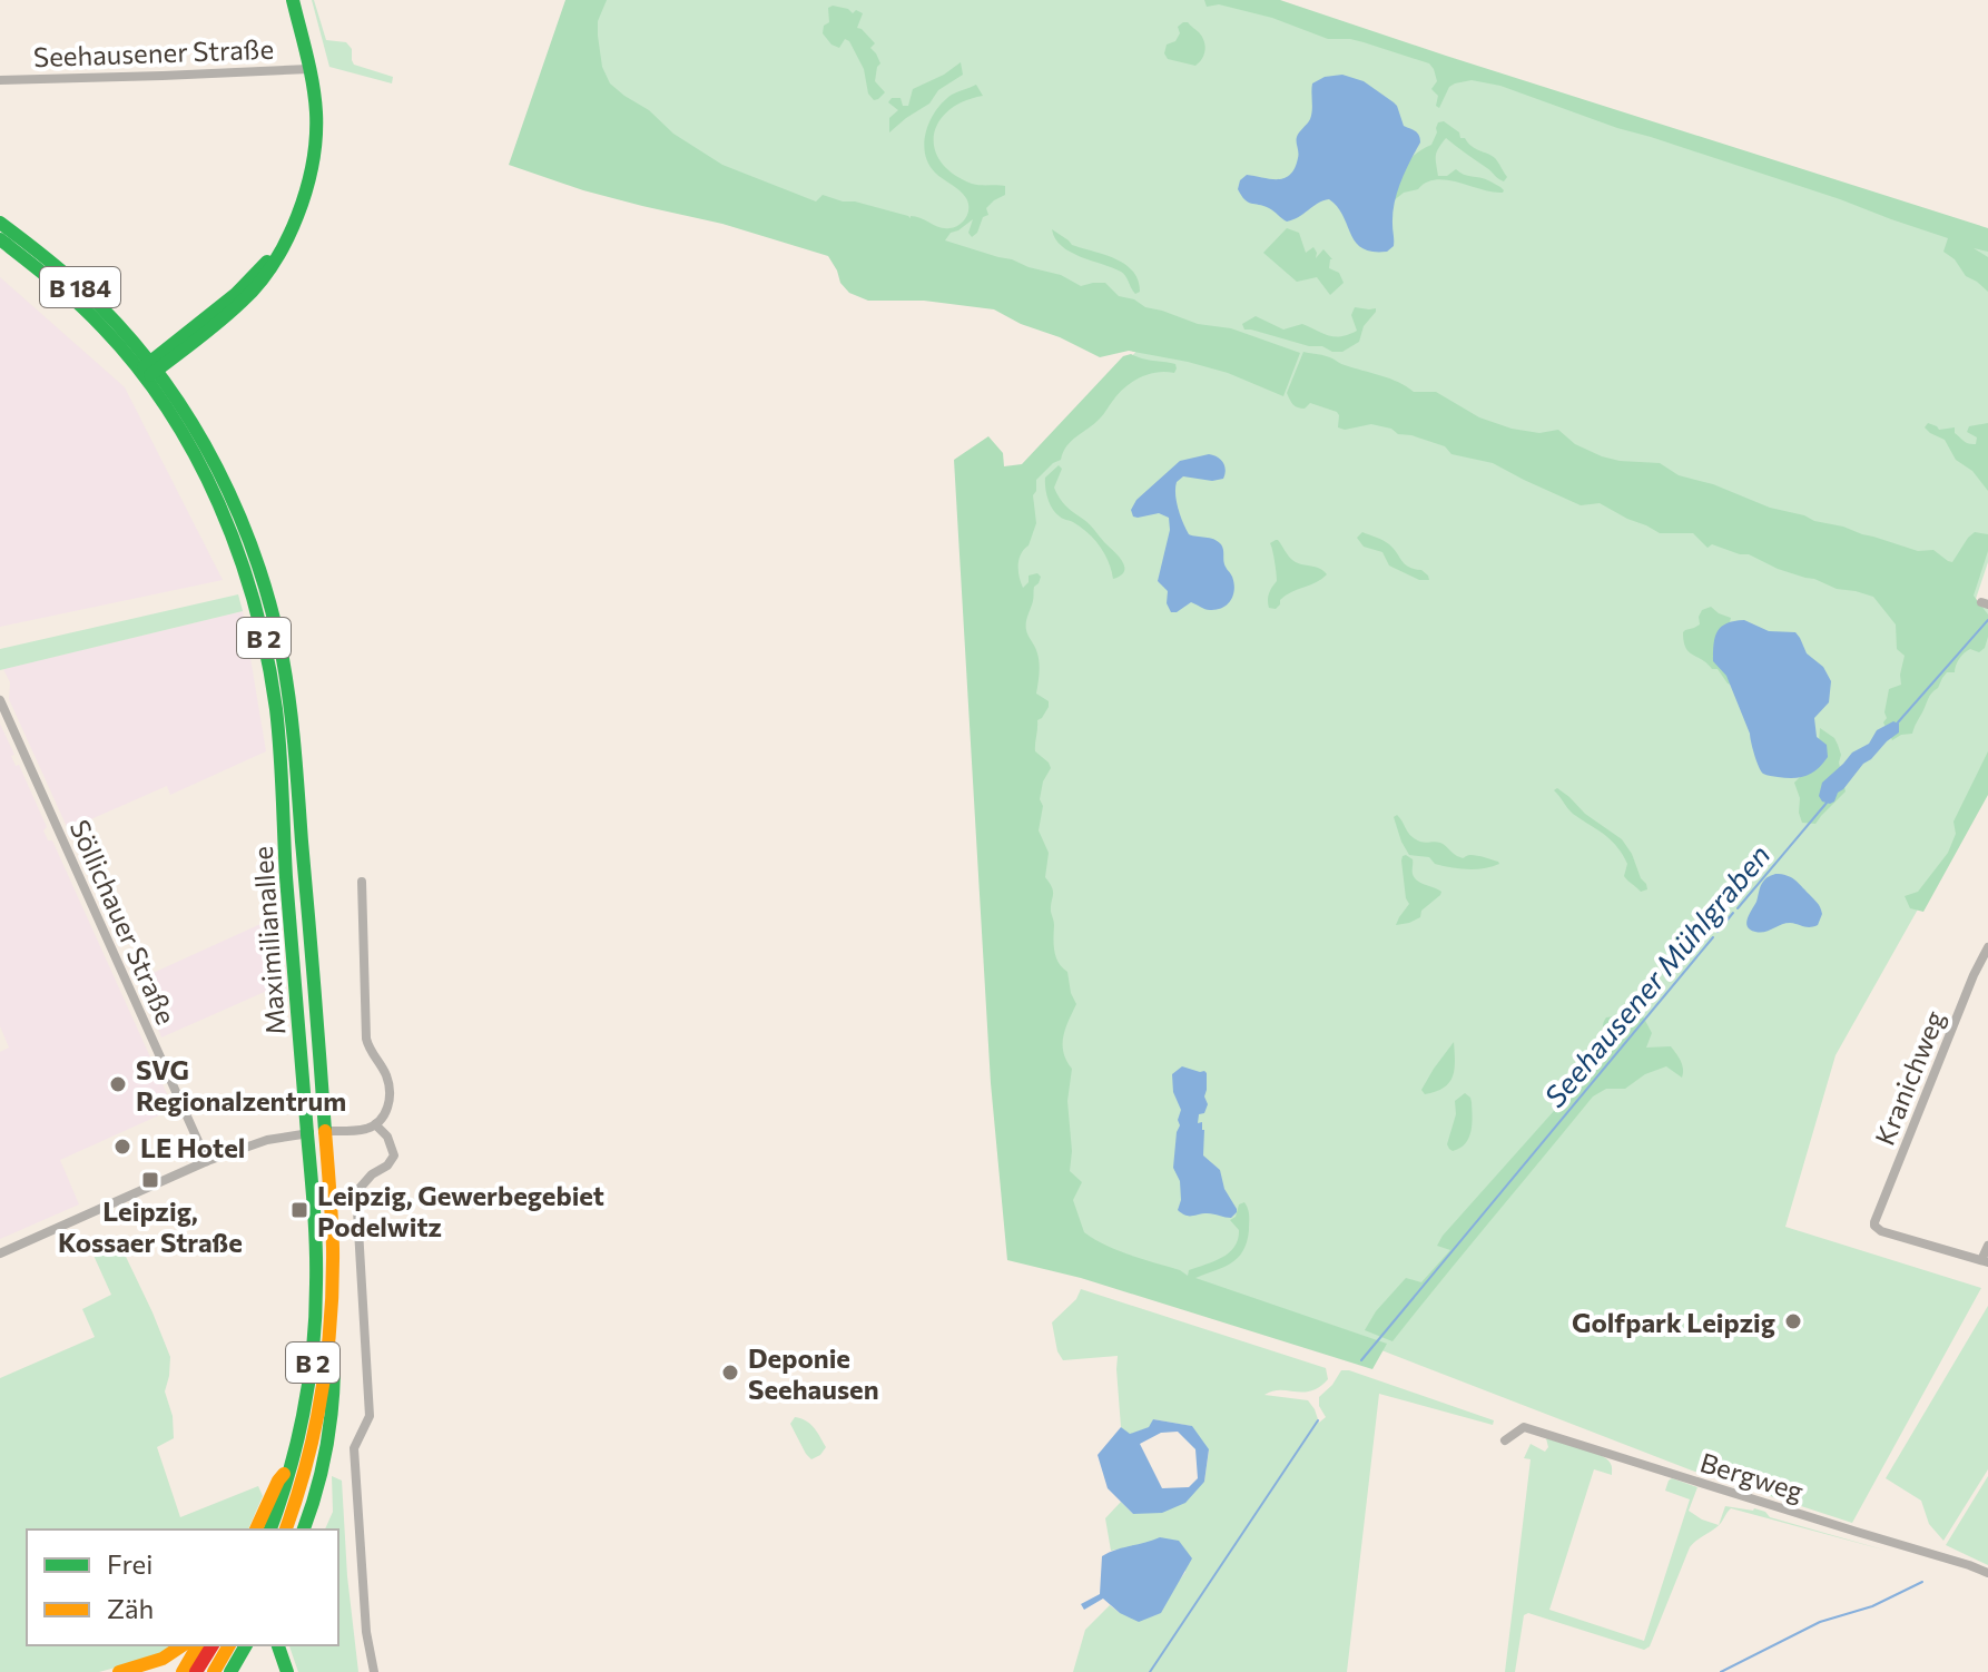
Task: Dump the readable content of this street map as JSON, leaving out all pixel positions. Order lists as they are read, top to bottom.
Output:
{
  "streets": {
    "main road": ["B 184", "B 2", "Maximilianallee"],
    "street": [
      "Seehausener Straße",
      "Söllichauer Straße",
      "Kranichweg",
      "Bergweg"
    ]
  },
  "crossings": [
    ["B 184", "Maximilianallee"]
  ],
  "water": ["Seehausener Mühlgraben"],
  "places": {
    "other": [
      "SVG Regionalzentrum",
      "LE Hotel",
      "Golfpark Leipzig",
      "Deponie Seehausen"
    ],
    "transit": ["Leipzig, Kossaer Straße", "Leipzig, Gewerbegebiet Podelwitz"]
  },
  "legend": ["Frei", "Zäh"]
}
